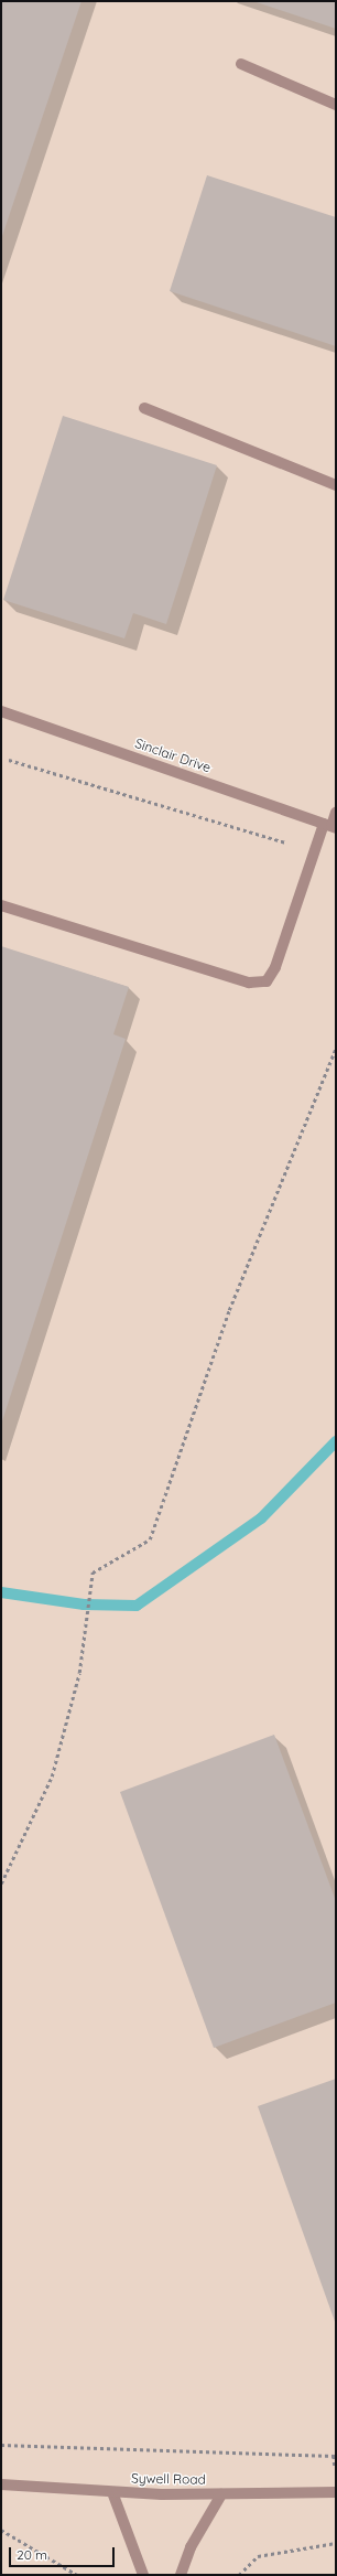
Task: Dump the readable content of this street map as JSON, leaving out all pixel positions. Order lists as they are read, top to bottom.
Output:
{
  "streets": {
    "street": ["Sinclair Drive", "Sywell Road"]
  },
  "scale_bar": "20 m"
}
